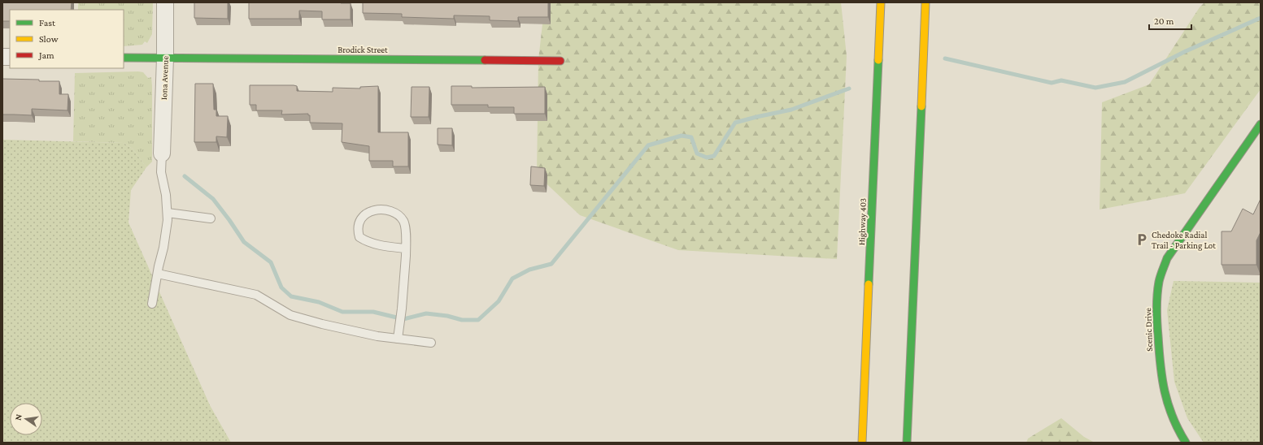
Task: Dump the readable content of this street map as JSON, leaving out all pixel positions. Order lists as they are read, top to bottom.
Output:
{
  "streets": {
    "main road": ["Brodick Street", "Highway 403", "Scenic Drive"],
    "street": ["Iona Avenue"]
  },
  "crossings": [
    ["Brodick Street", "Iona Avenue"]
  ],
  "places": {
    "parking": ["Chedoke Radial Trail - Parking Lot"]
  },
  "legend": ["Fast", "Slow", "Jam"],
  "scale_bar": "20 m",
  "north": "left"
}
